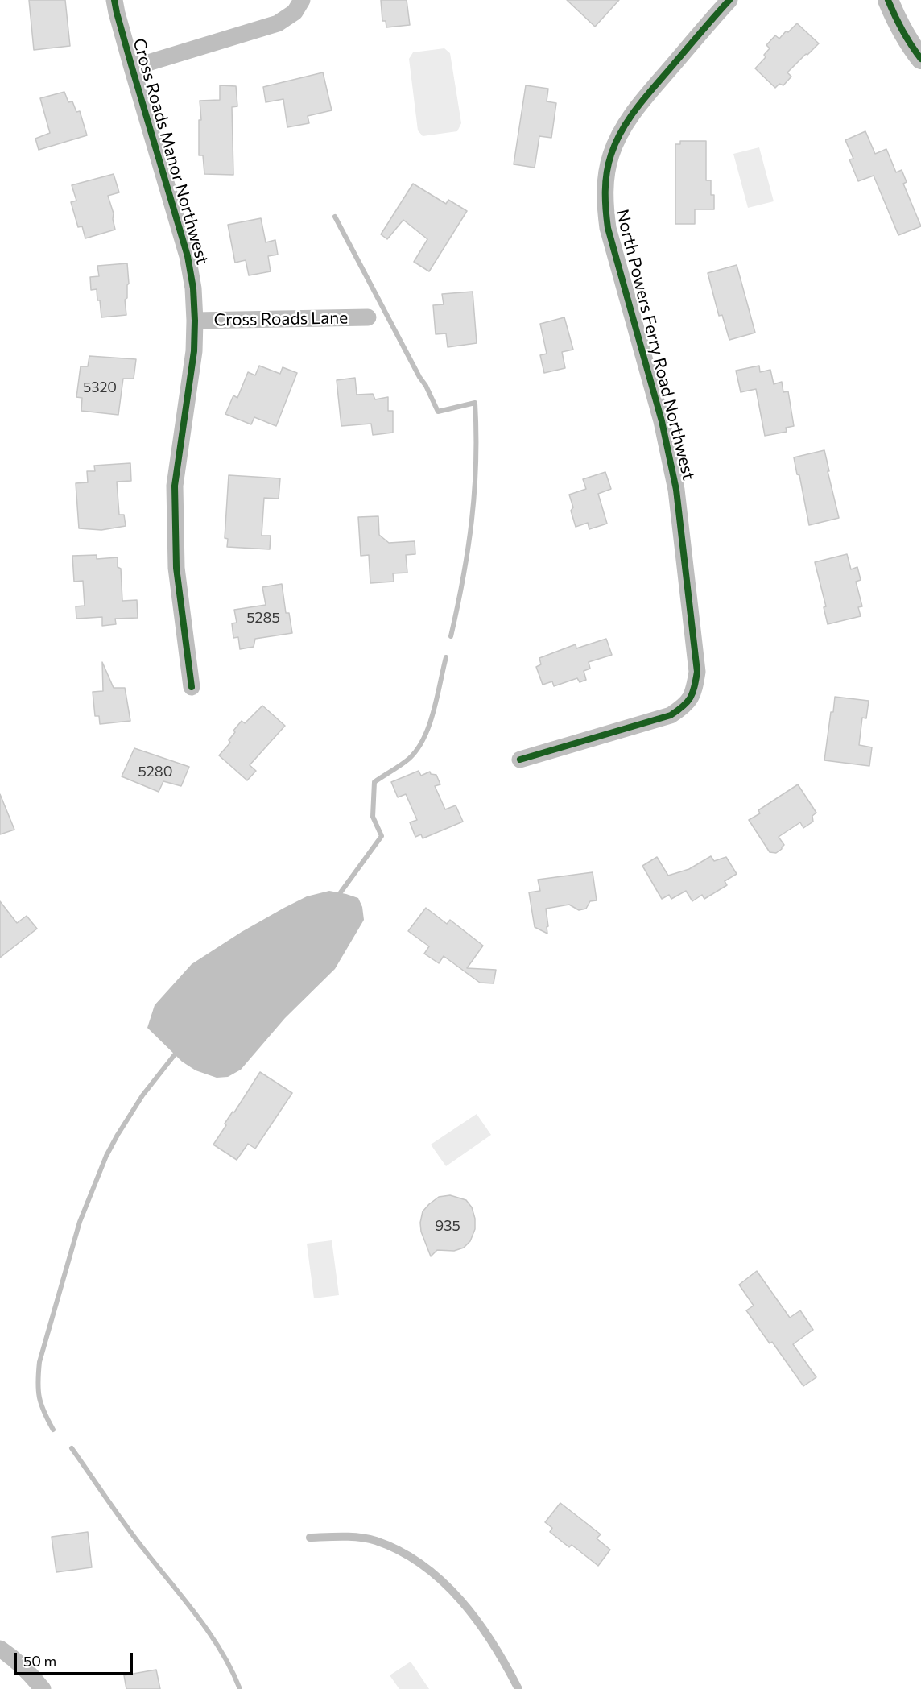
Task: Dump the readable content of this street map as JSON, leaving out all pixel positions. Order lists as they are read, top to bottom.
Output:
{
  "streets": {
    "street": ["Cross Roads Manor Northwest", "Cross Roads Lane", "North Powers Ferry Road Northwest"]
  },
  "crossings": [
    ["Cross Roads Manor Northwest", "Cross Roads Lane"]
  ],
  "house_numbers": [
    "5320",
    "5285",
    "5280",
    "935"
  ],
  "scale_bar": "50 m"
}
